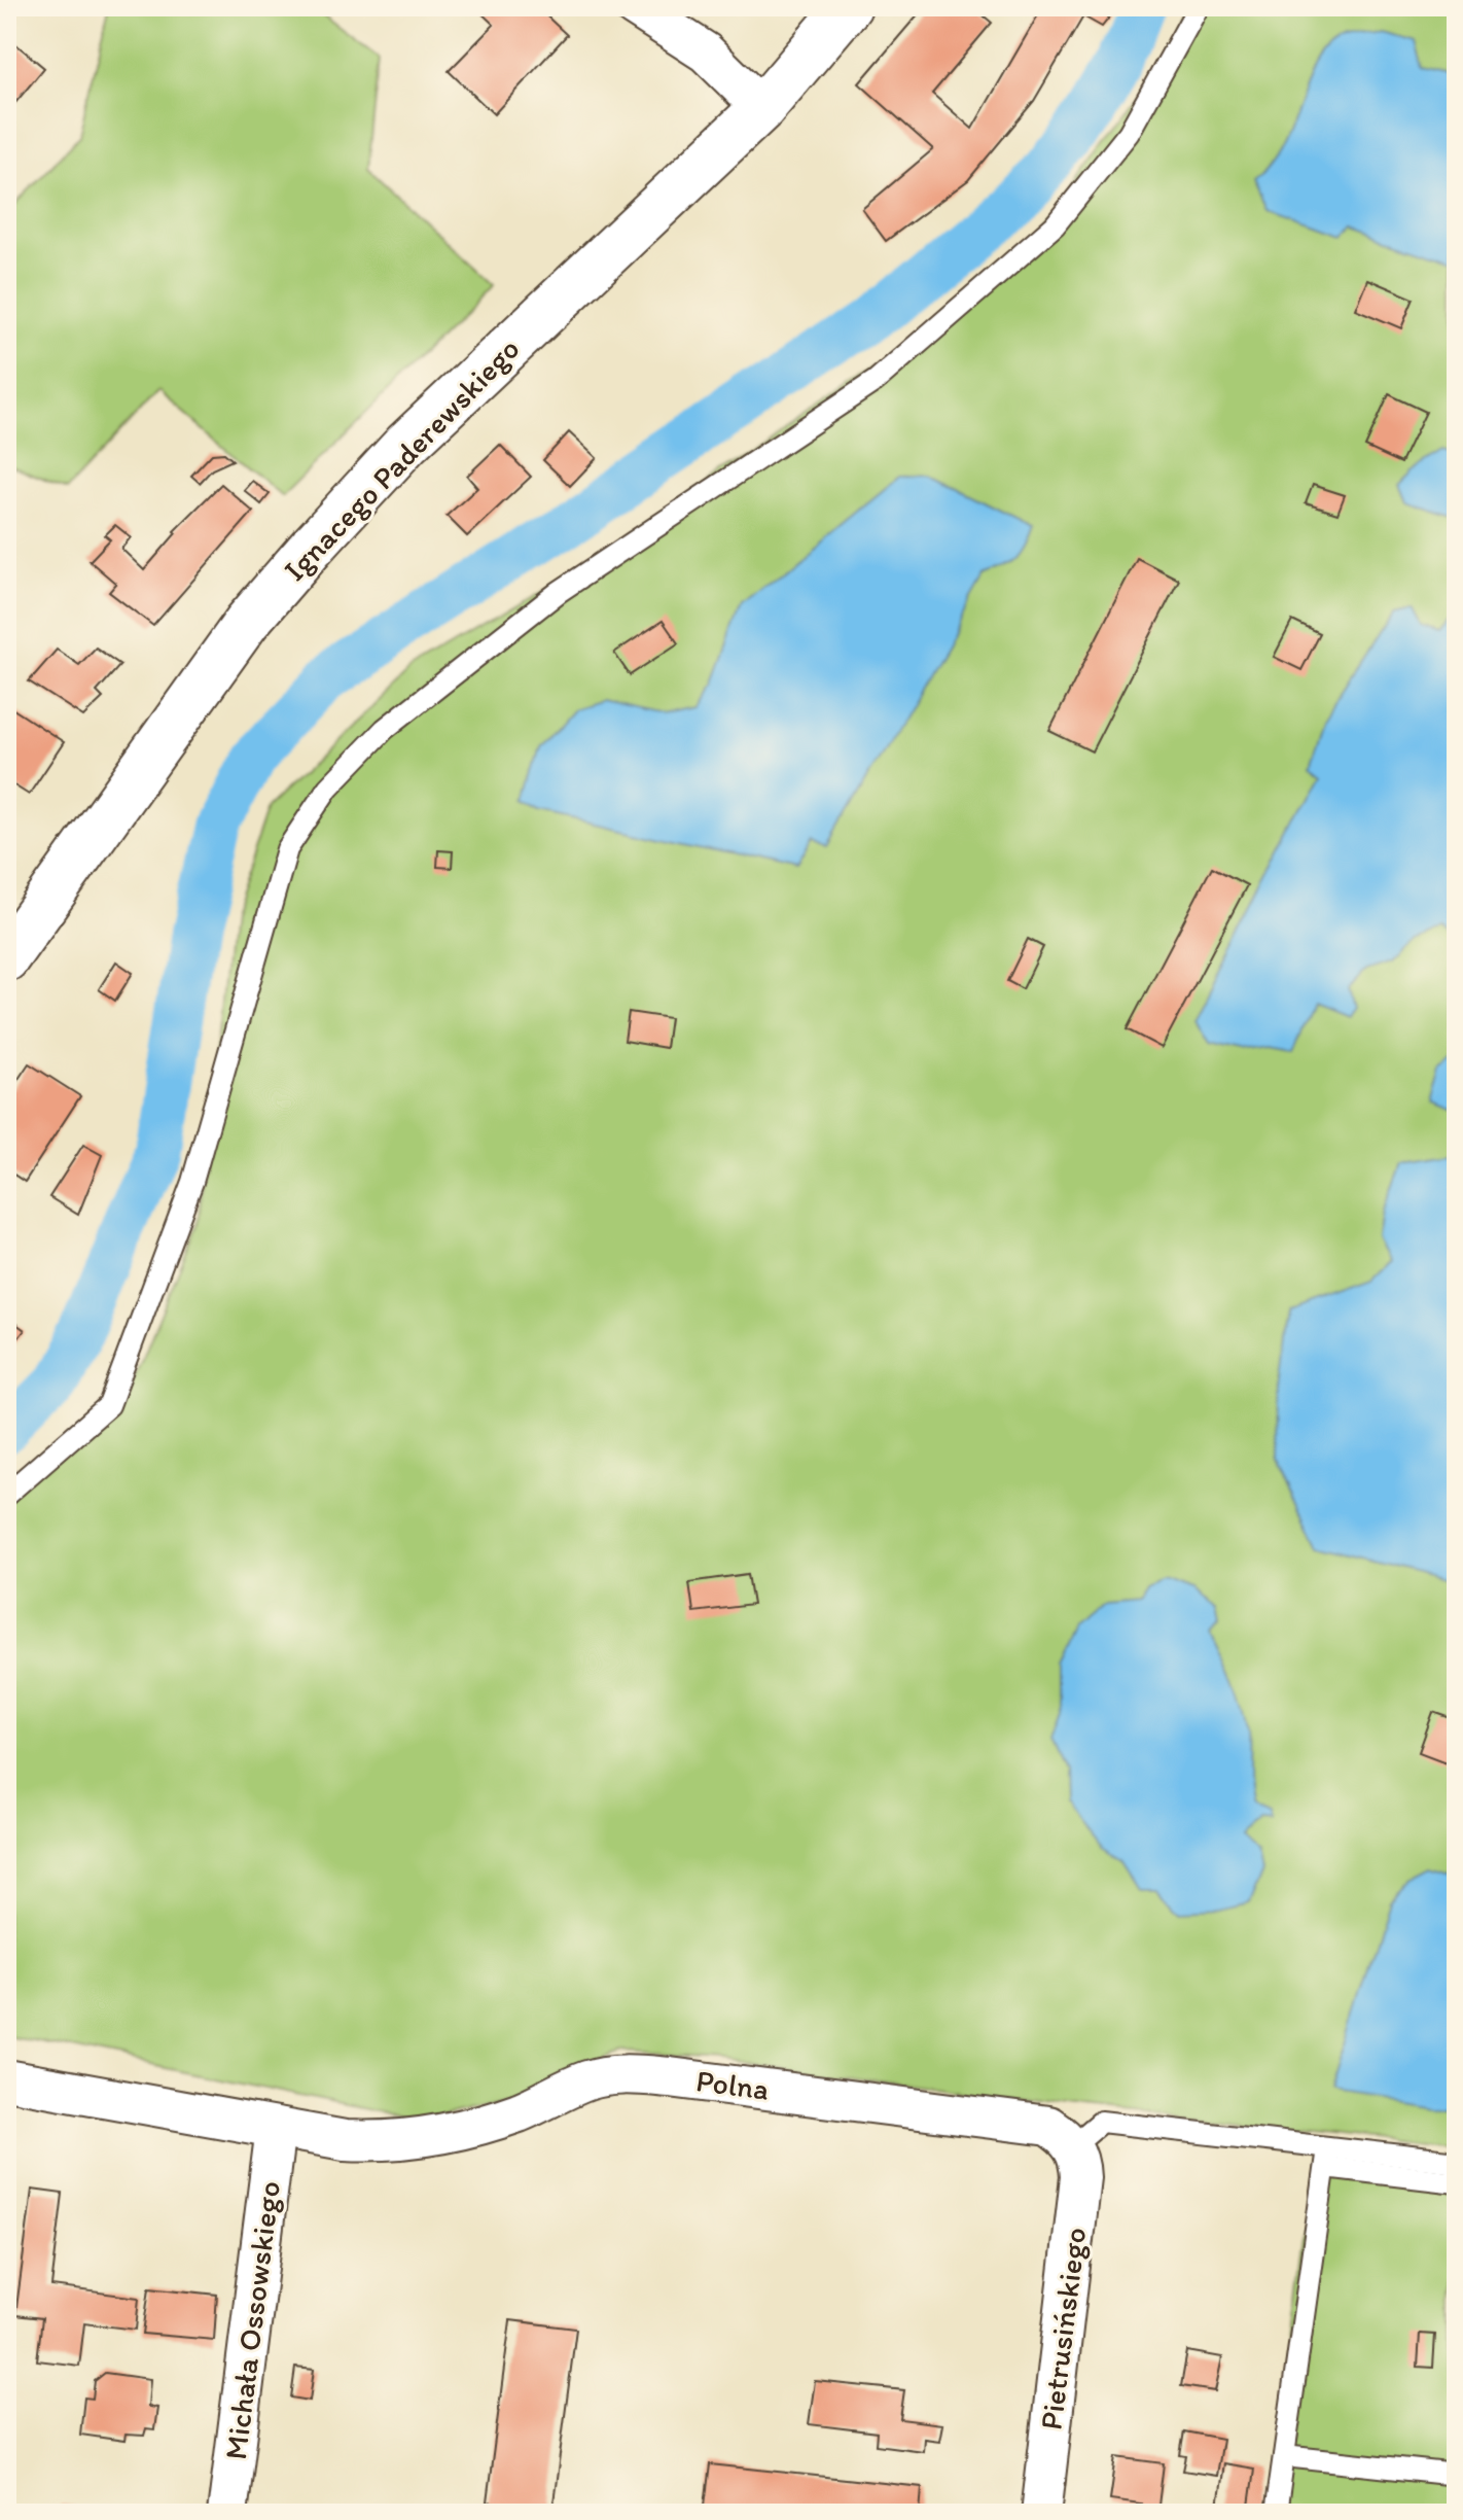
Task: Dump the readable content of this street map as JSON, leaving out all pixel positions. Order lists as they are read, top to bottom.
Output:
{
  "streets": {
    "main road": ["Ignacego Paderewskiego"],
    "street": ["Polna", "Michała Ossowskiego", "Pietrusińskiego"]
  },
  "crossings": [
    ["Polna", "Michała Ossowskiego"],
    ["Polna", "Pietrusińskiego"]
  ]
}
